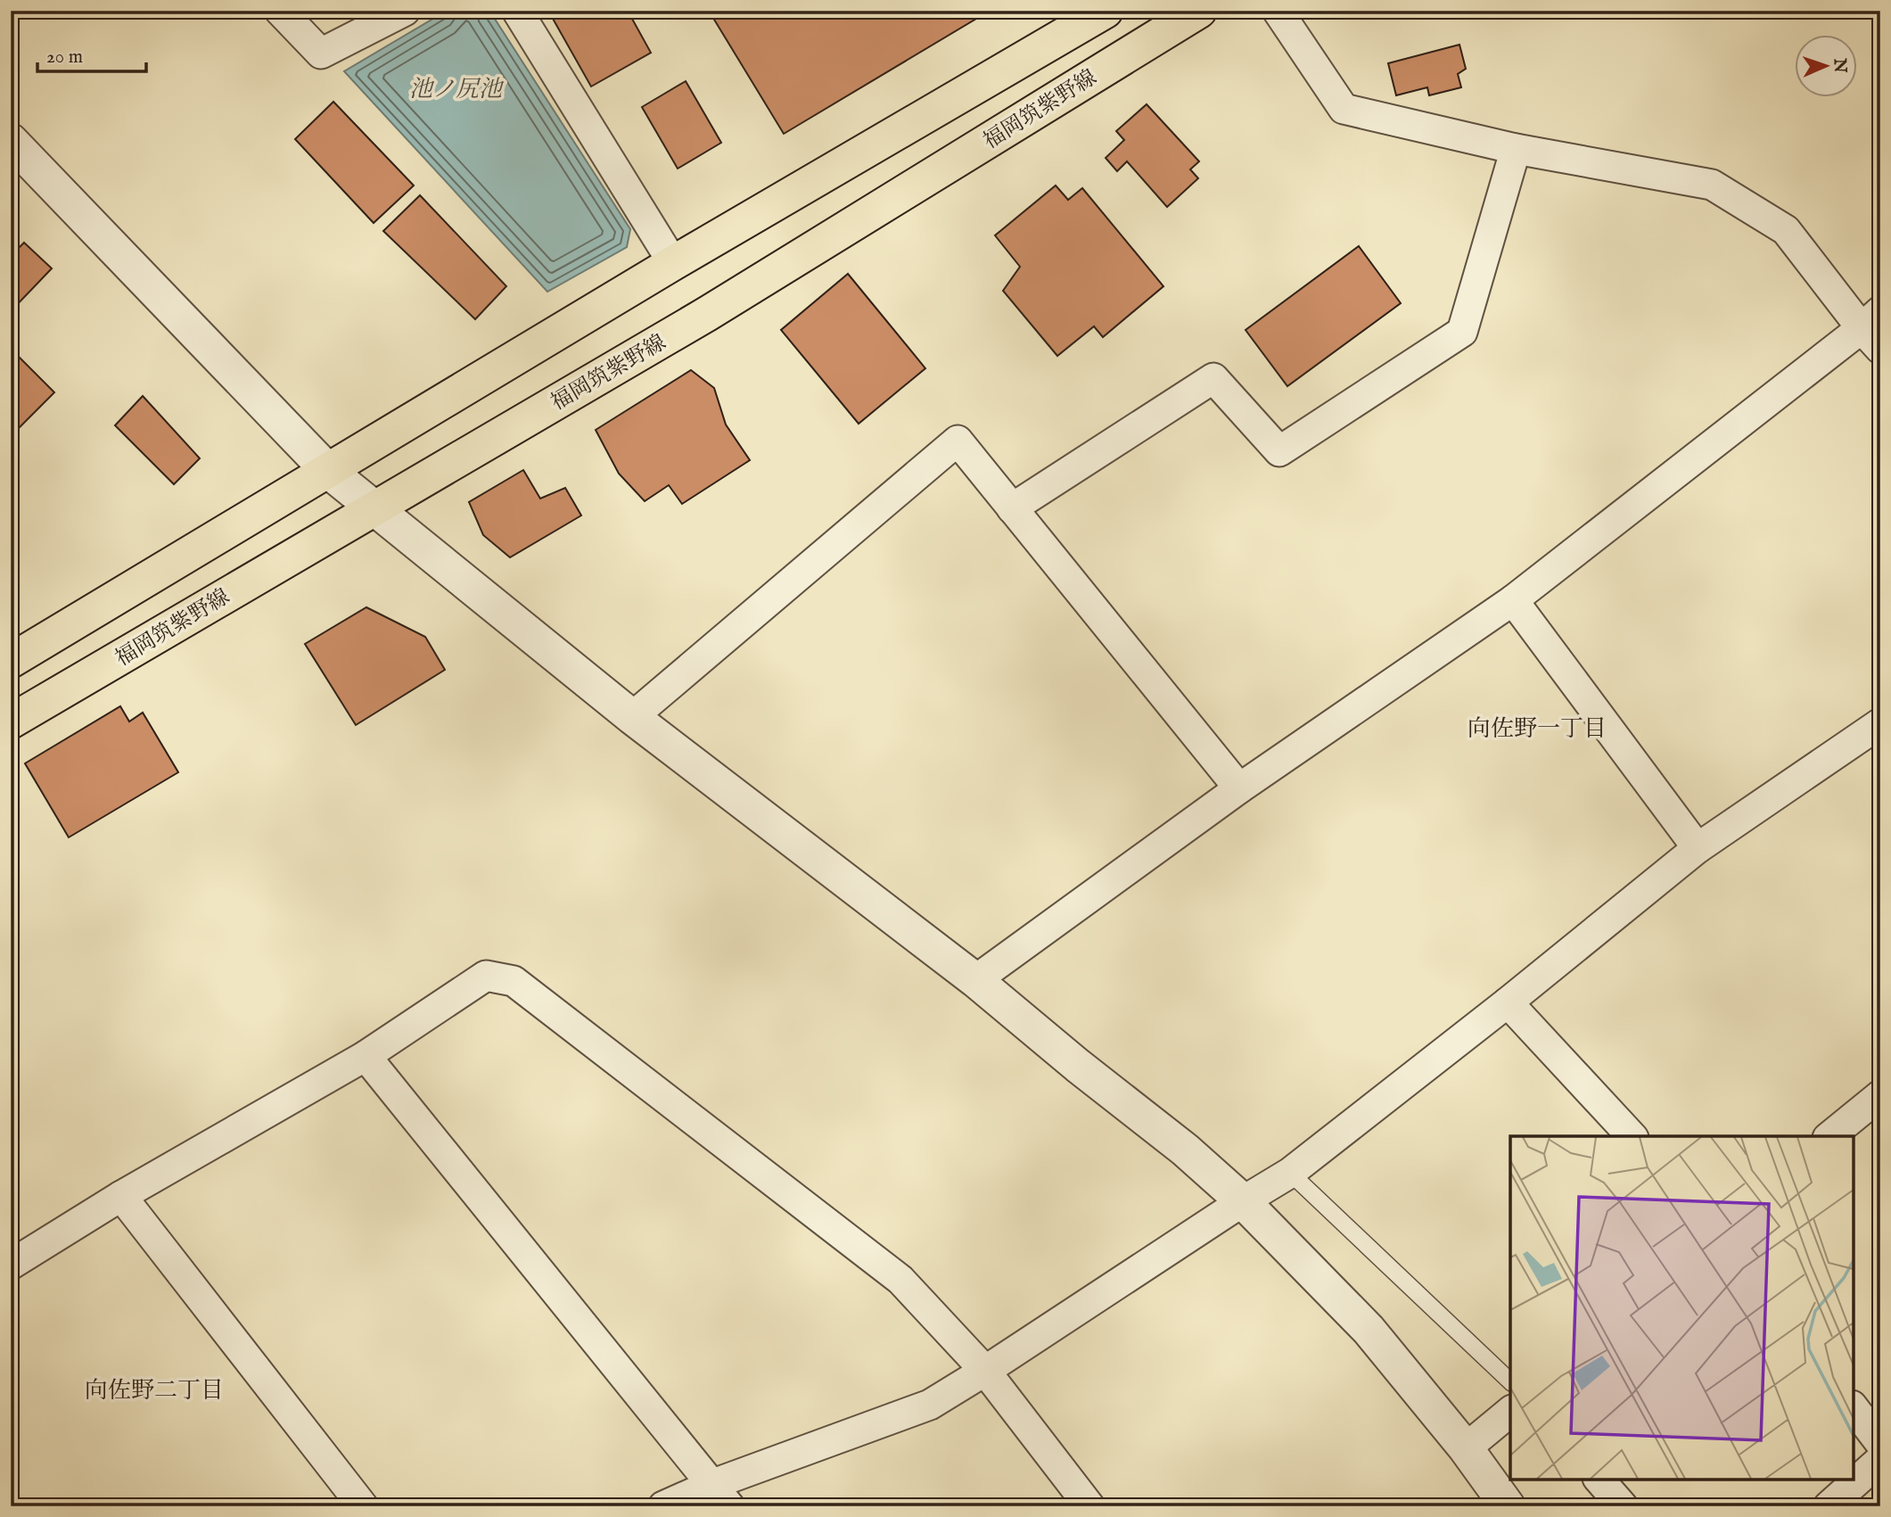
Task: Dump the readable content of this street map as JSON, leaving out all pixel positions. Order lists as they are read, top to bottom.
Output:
{
  "streets": {
    "main road": ["福岡筑紫野線"]
  },
  "districts": ["向佐野一丁目", "向佐野二丁目"],
  "water": ["池ノ尻池"],
  "scale_bar": "20 m",
  "north": "right"
}
